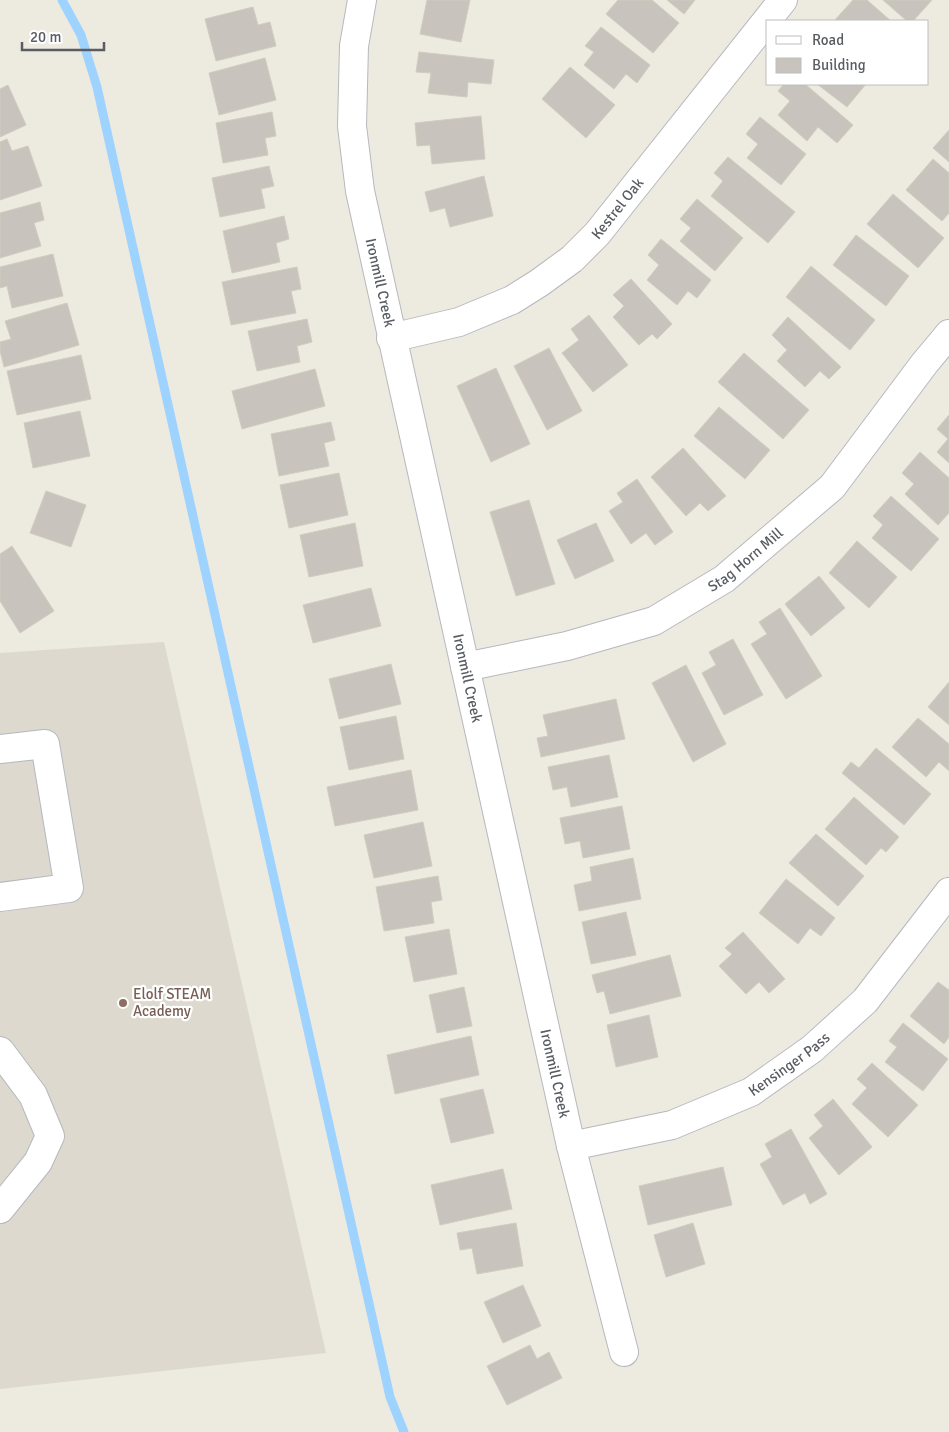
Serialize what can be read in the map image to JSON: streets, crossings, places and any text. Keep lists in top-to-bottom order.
{
  "streets": {
    "street": [
      "Kestrel Oak",
      "Ironmill Creek",
      "Stag Horn Mill",
      "Kensinger Pass"
    ]
  },
  "crossings": [
    ["Kestrel Oak", "Ironmill Creek"],
    ["Ironmill Creek", "Stag Horn Mill"],
    ["Ironmill Creek", "Kensinger Pass"]
  ],
  "places": ["Elolf STEAM Academy"],
  "legend": ["Road", "Building"],
  "scale_bar": "20 m"
}
